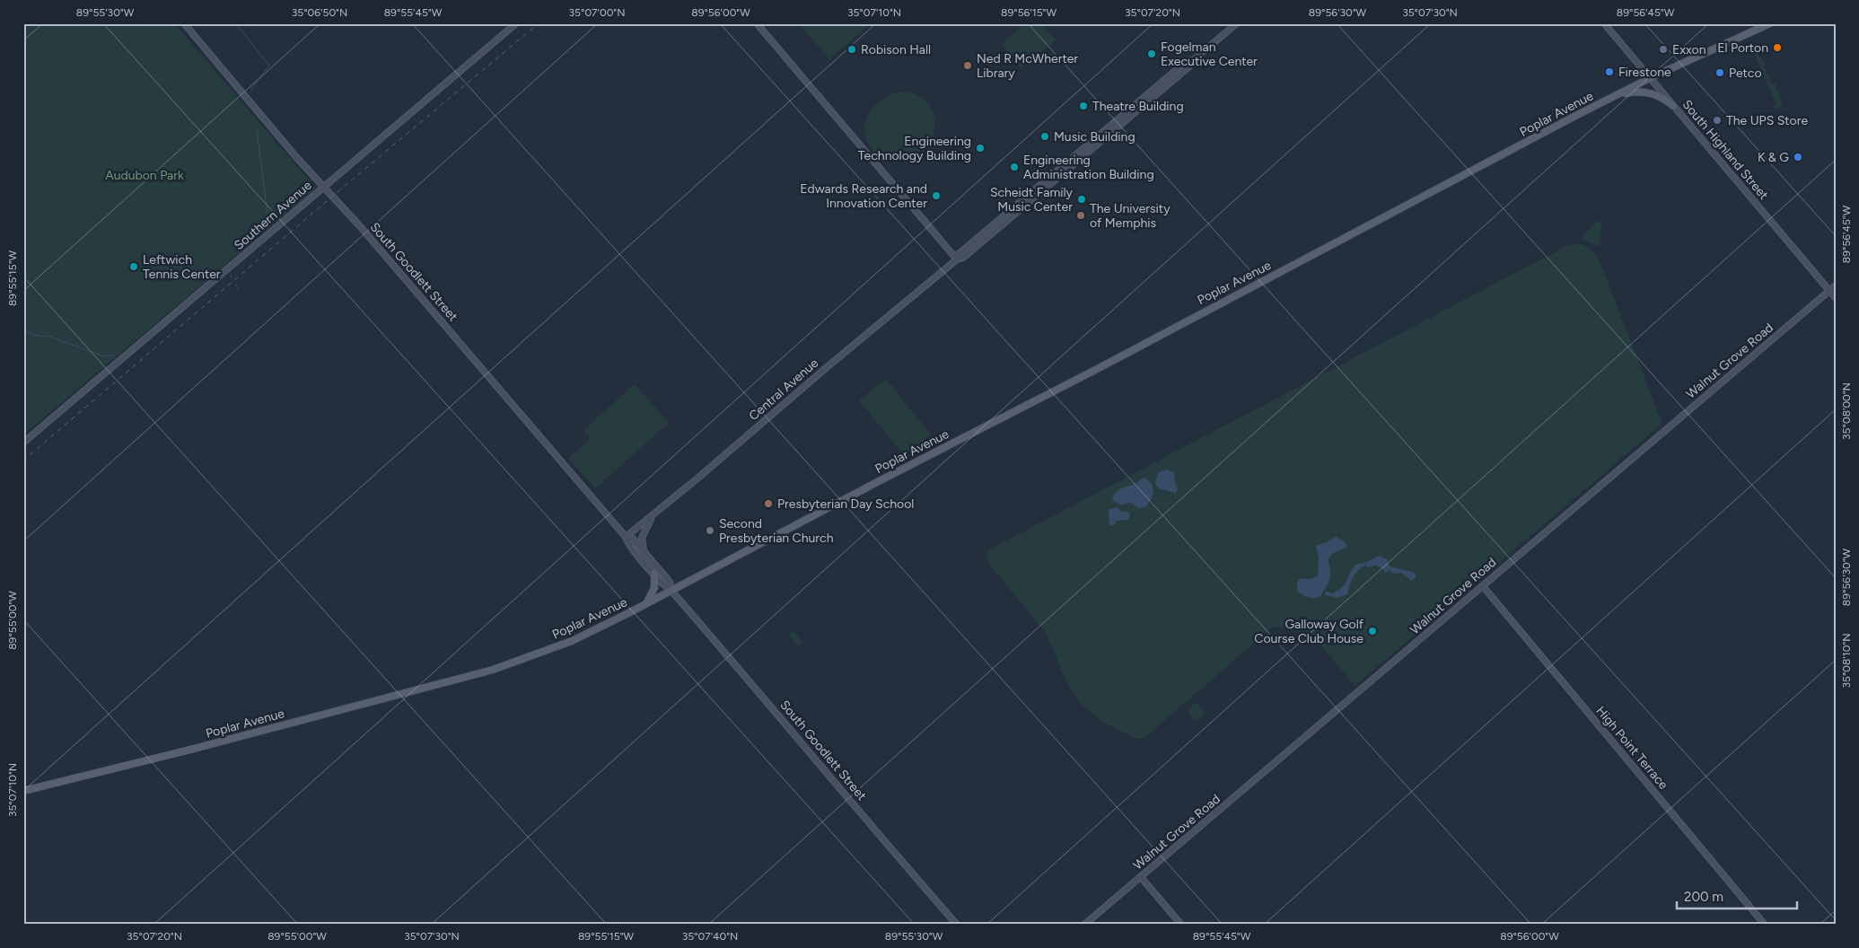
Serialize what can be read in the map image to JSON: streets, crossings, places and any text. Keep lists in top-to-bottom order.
{
  "streets": {
    "main road": [
      "Poplar Avenue",
      "South Highland Street",
      "Southern Avenue",
      "South Goodlett Street",
      "Walnut Grove Road",
      "Central Avenue",
      "High Point Terrace"
    ]
  },
  "crossings": [
    ["Poplar Avenue", "South Highland Street"],
    ["Poplar Avenue", "South Goodlett Street"],
    ["South Highland Street", "Walnut Grove Road"],
    ["Southern Avenue", "South Goodlett Street"],
    ["South Goodlett Street", "Central Avenue"],
    ["Walnut Grove Road", "High Point Terrace"]
  ],
  "parks": ["Audubon Park"],
  "places": [
    "El Porton",
    "Robison Hall",
    "Exxon",
    "Fogelman Executive Center",
    "Ned R McWherter Library",
    "Firestone",
    "Petco",
    "Theatre Building",
    "The UPS Store",
    "Music Building",
    "Engineering Technology Building",
    "K & G",
    "Engineering Administration Building",
    "Edwards Research and Innovation Center",
    "Scheidt Family Music Center",
    "The University of Memphis",
    "Leftwich Tennis Center",
    "Presbyterian Day School",
    "Second Presbyterian Church",
    "Galloway Golf Course Club House"
  ],
  "scale_bar": "200 m",
  "coordinates": [
    "89°55'30\"W",
    "35°06'50\"N",
    "89°55'45\"W",
    "35°07'00\"N",
    "89°56'00\"W",
    "35°07'10\"N",
    "89°56'15\"W",
    "35°07'20\"N",
    "89°56'30\"W",
    "35°07'30\"N",
    "89°56'45\"W",
    "89°55'15\"W",
    "35°08'00\"N",
    "89°55'00\"W",
    "35°08'10\"N",
    "35°07'40\"N"
  ]
}
